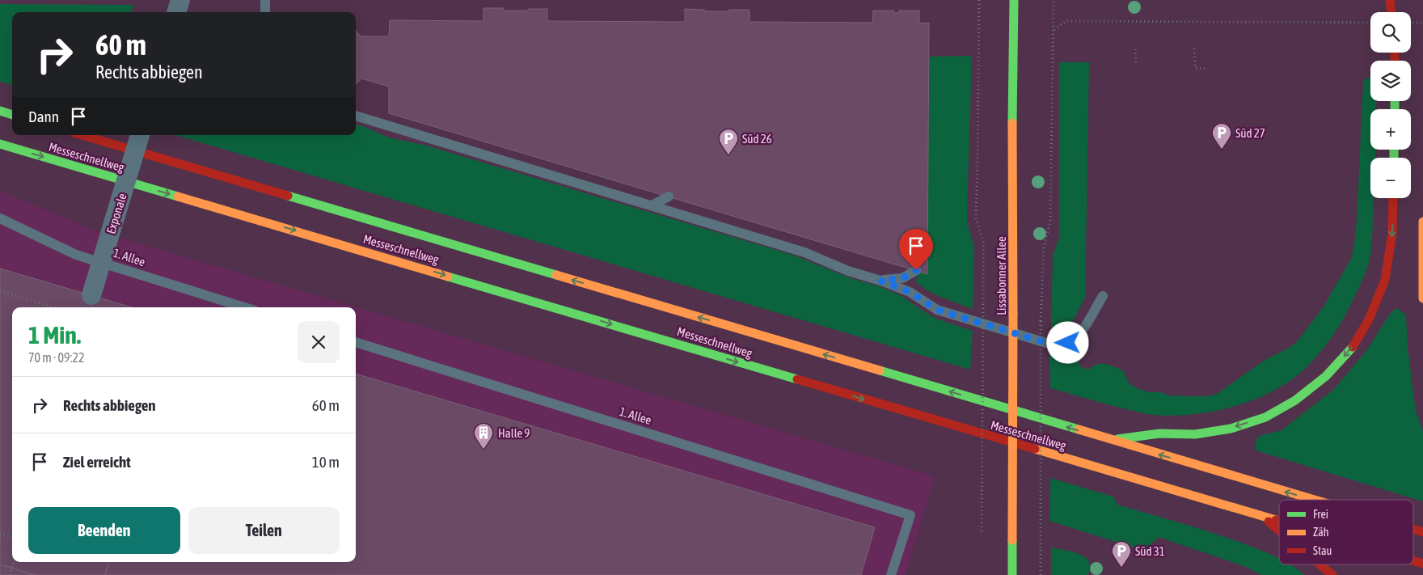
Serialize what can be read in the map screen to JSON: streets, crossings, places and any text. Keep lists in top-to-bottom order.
{
  "streets": {
    "main road": ["Messeschnellweg", "Lissabonner Allee"],
    "street": ["Exponale"],
    "lane": ["1. Allee"]
  },
  "places": {
    "parking": ["Süd 27", "Süd 26", "Süd 31"],
    "building": ["Halle 9"]
  },
  "legend": ["Frei", "Zäh", "Stau"],
  "page": {
    "map_buttons": ["+", "−"],
    "turn": ["60 m", "Rechts abbiegen"],
    "then": "Dann",
    "heading": ["1 Min.", "70 m · 09:22"],
    "list": [
      {
        "name": "Rechts abbiegen",
        "value": "60 m"
      },
      {
        "name": "Ziel erreicht",
        "value": "10 m"
      }
    ],
    "buttons": ["Beenden", "Teilen"]
  }
}
